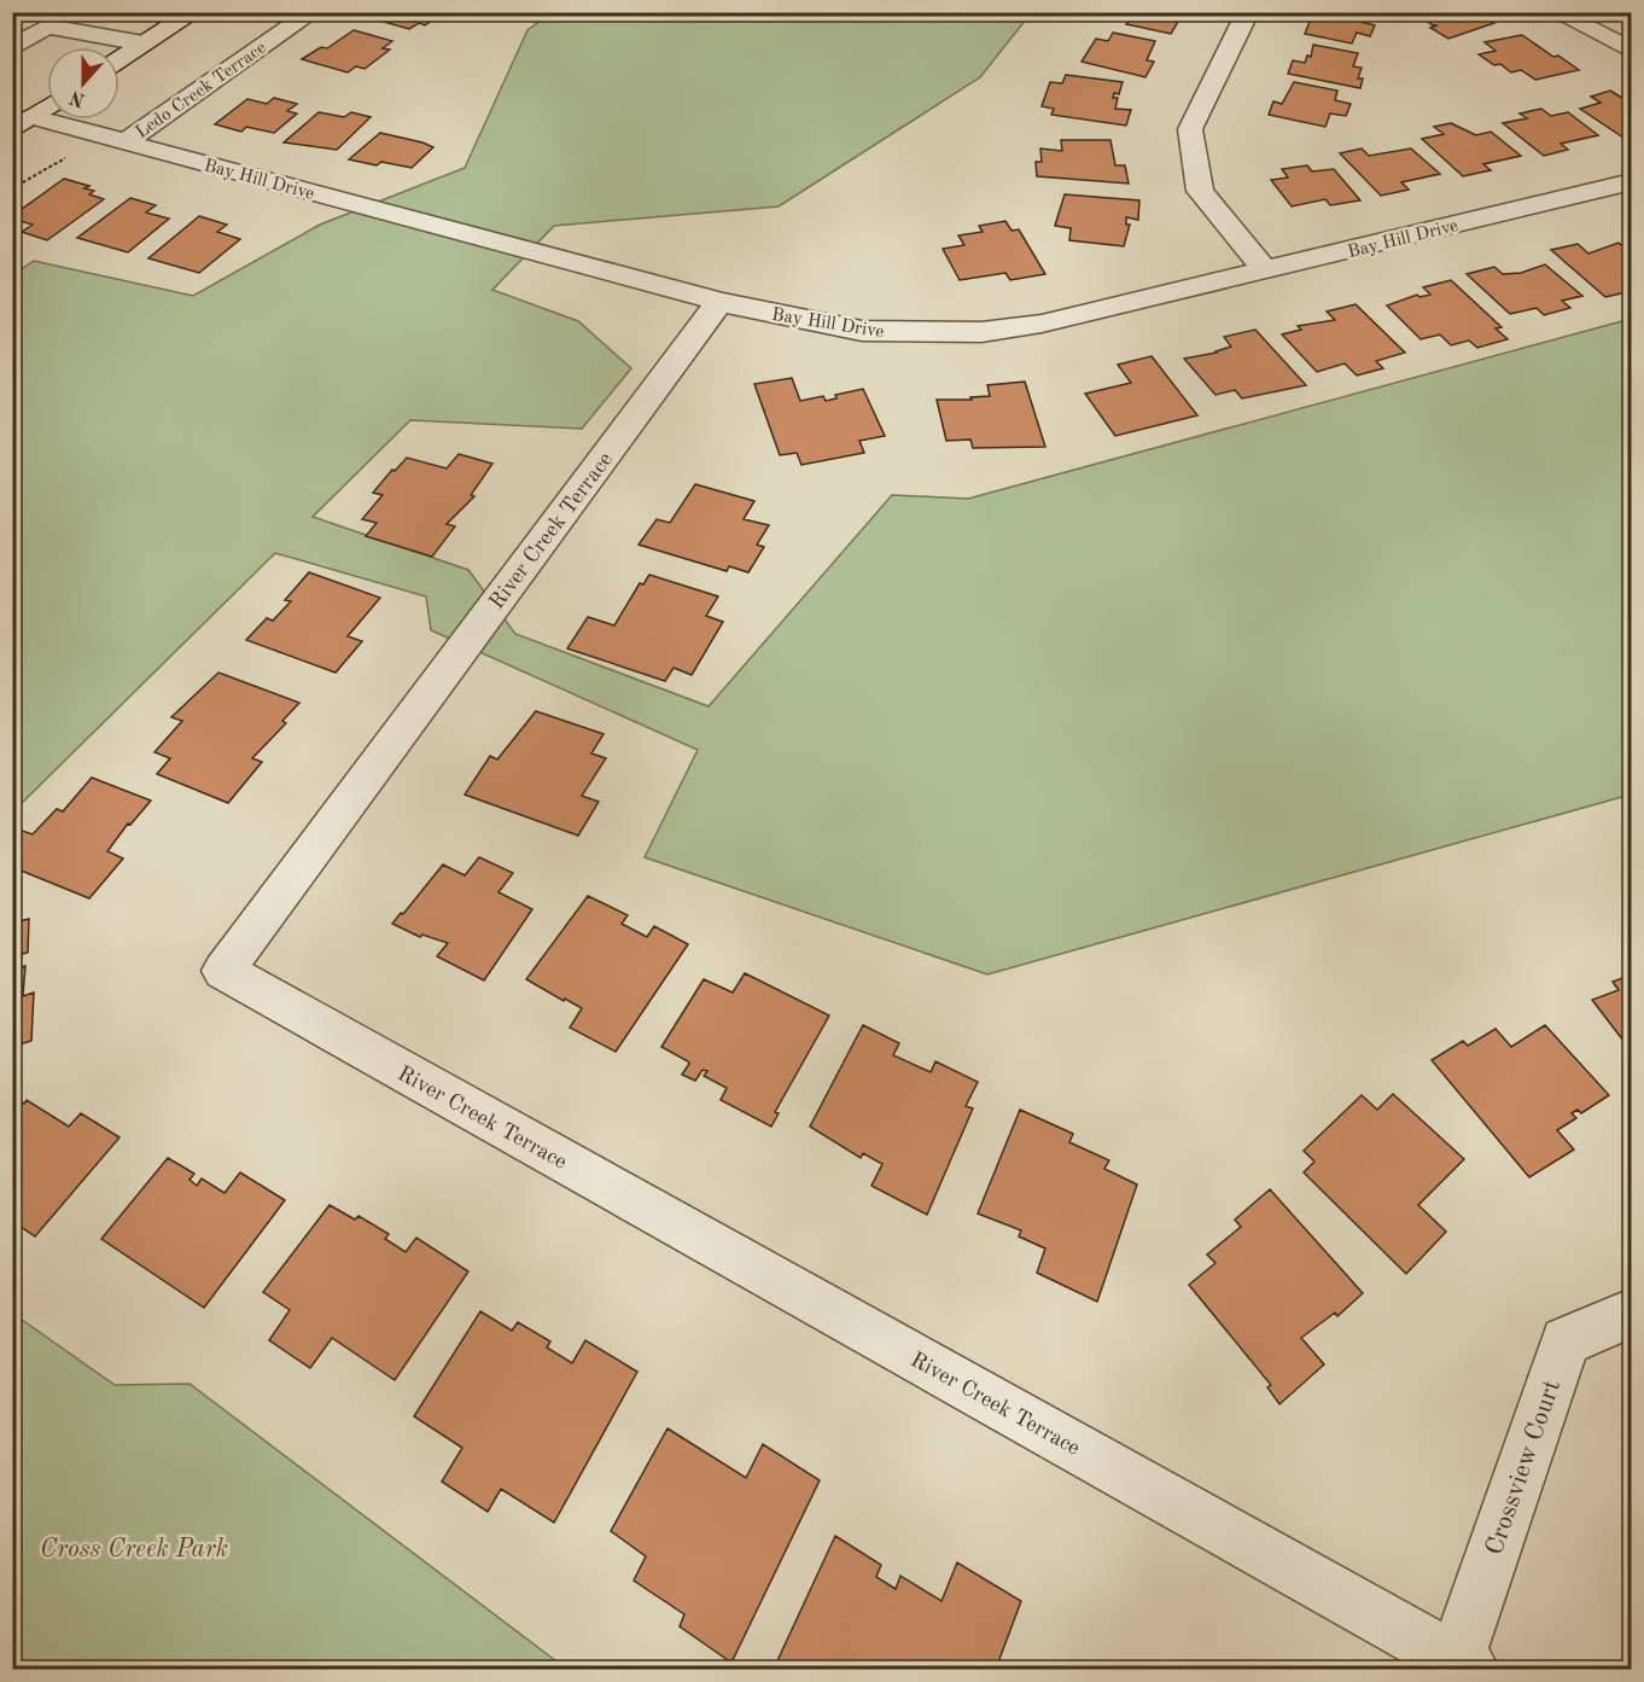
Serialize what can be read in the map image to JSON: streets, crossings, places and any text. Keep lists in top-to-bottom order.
{
  "streets": {
    "street": [
      "Ledo Creek Terrace",
      "Bay Hill Drive",
      "River Creek Terrace",
      "Crossview Court"
    ]
  },
  "crossings": [
    ["Ledo Creek Terrace", "Bay Hill Drive"],
    ["Bay Hill Drive", "River Creek Terrace"],
    ["River Creek Terrace", "Crossview Court"]
  ],
  "parks": ["Cross Creek Park"],
  "north": "bottom"
}
